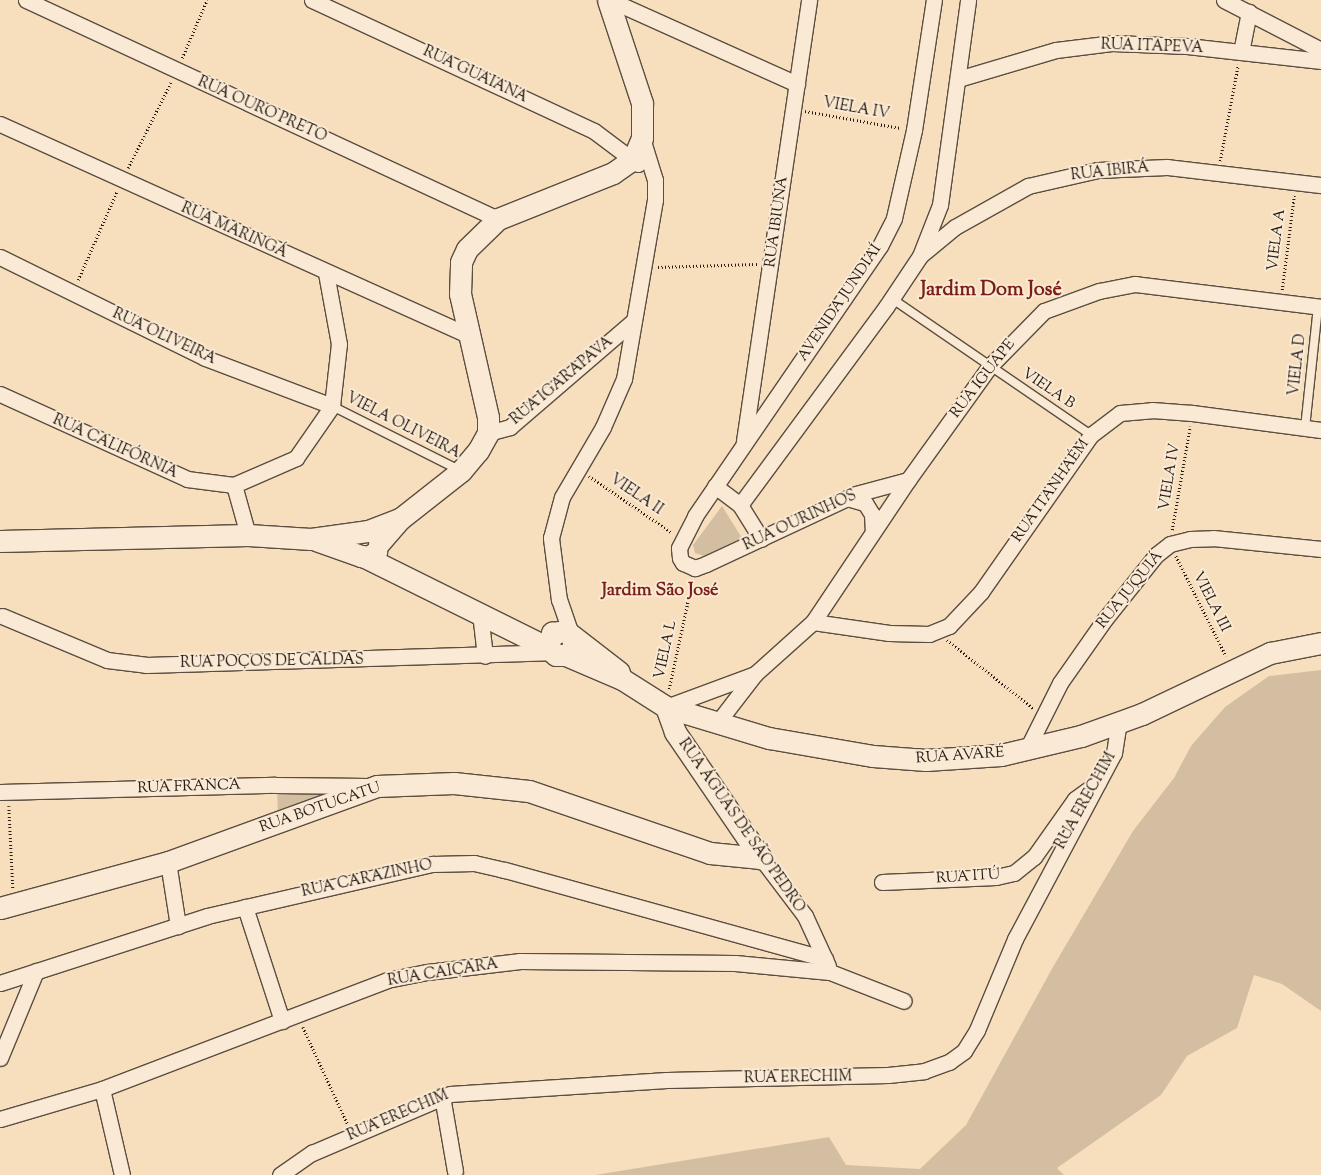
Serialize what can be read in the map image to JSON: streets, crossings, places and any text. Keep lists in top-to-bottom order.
{
  "streets": {
    "main road": ["RUA AVARÉ", "RUA BOTUCATU", "RUA ÁGUAS DE SÃO PEDRO"],
    "street": [
      "RUA ITAPEVA",
      "RUA GUAIANA",
      "RUA OURO PRETO",
      "RUA IBIRÁ",
      "RUA IBIUNA",
      "RUA MARINGÁ",
      "AVENIDA JUNDIAÍ",
      "RUA OLIVEIRA",
      "RUA IGUAPE",
      "RUA IGARAPAVA",
      "RUA CALIFÓRNIA",
      "RUA ITANHAÉM",
      "RUA OURINHOS",
      "RUA JUQUIÁ",
      "RUA POÇOS DE CALDAS",
      "RUA FRANCA",
      "RUA ERECHIM",
      "RUA ITÚ",
      "RUA CARAZINHO",
      "RUA CAIÇARA"
    ],
    "lane": ["VIELA D", "VIELA B", "VIELA OLIVEIRA"],
    "path": [
      "VIELA IV",
      "VIELA A",
      "VIELA II",
      "VIELA III",
      "VIELA L"
    ]
  },
  "crossings": [
    ["VIELA IV", "RUA IBIUNA"],
    ["VIELA IV", "AVENIDA JUNDIAÍ"],
    ["VIELA IV", "RUA ITANHAÉM"],
    ["VIELA IV", "RUA JUQUIÁ"],
    ["VIELA IV", "VIELA III"],
    ["RUA IBIRÁ", "VIELA A"],
    ["RUA IBIUNA", "AVENIDA JUNDIAÍ"],
    ["VIELA A", "RUA IGUAPE"],
    ["AVENIDA JUNDIAÍ", "VIELA II"],
    ["RUA OLIVEIRA", "VIELA OLIVEIRA"],
    ["VIELA D", "RUA IGUAPE"],
    ["VIELA D", "RUA ITANHAÉM"],
    ["RUA IGUAPE", "VIELA B"],
    ["RUA IGUAPE", "RUA OURINHOS"],
    ["RUA IGUAPE", "VIELA L"],
    ["RUA IGUAPE", "RUA AVARÉ"],
    ["RUA IGUAPE", "RUA ÁGUAS DE SÃO PEDRO"],
    ["VIELA B", "RUA ITANHAÉM"],
    ["RUA OURINHOS", "VIELA L"],
    ["RUA JUQUIÁ", "VIELA III"],
    ["RUA JUQUIÁ", "RUA AVARÉ"],
    ["VIELA III", "RUA AVARÉ"],
    ["VIELA L", "RUA AVARÉ"],
    ["VIELA L", "RUA ÁGUAS DE SÃO PEDRO"],
    ["RUA POÇOS DE CALDAS", "RUA AVARÉ"],
    ["RUA AVARÉ", "RUA ERECHIM"],
    ["RUA AVARÉ", "RUA ÁGUAS DE SÃO PEDRO"],
    ["RUA FRANCA", "RUA BOTUCATU"],
    ["RUA ERECHIM", "RUA ITÚ"],
    ["RUA BOTUCATU", "RUA ÁGUAS DE SÃO PEDRO"],
    ["RUA ÁGUAS DE SÃO PEDRO", "RUA CARAZINHO"],
    ["RUA ÁGUAS DE SÃO PEDRO", "RUA CAIÇARA"],
    ["RUA CARAZINHO", "RUA CAIÇARA"]
  ],
  "districts": ["Jardim Dom José", "Jardim São José"]
}
